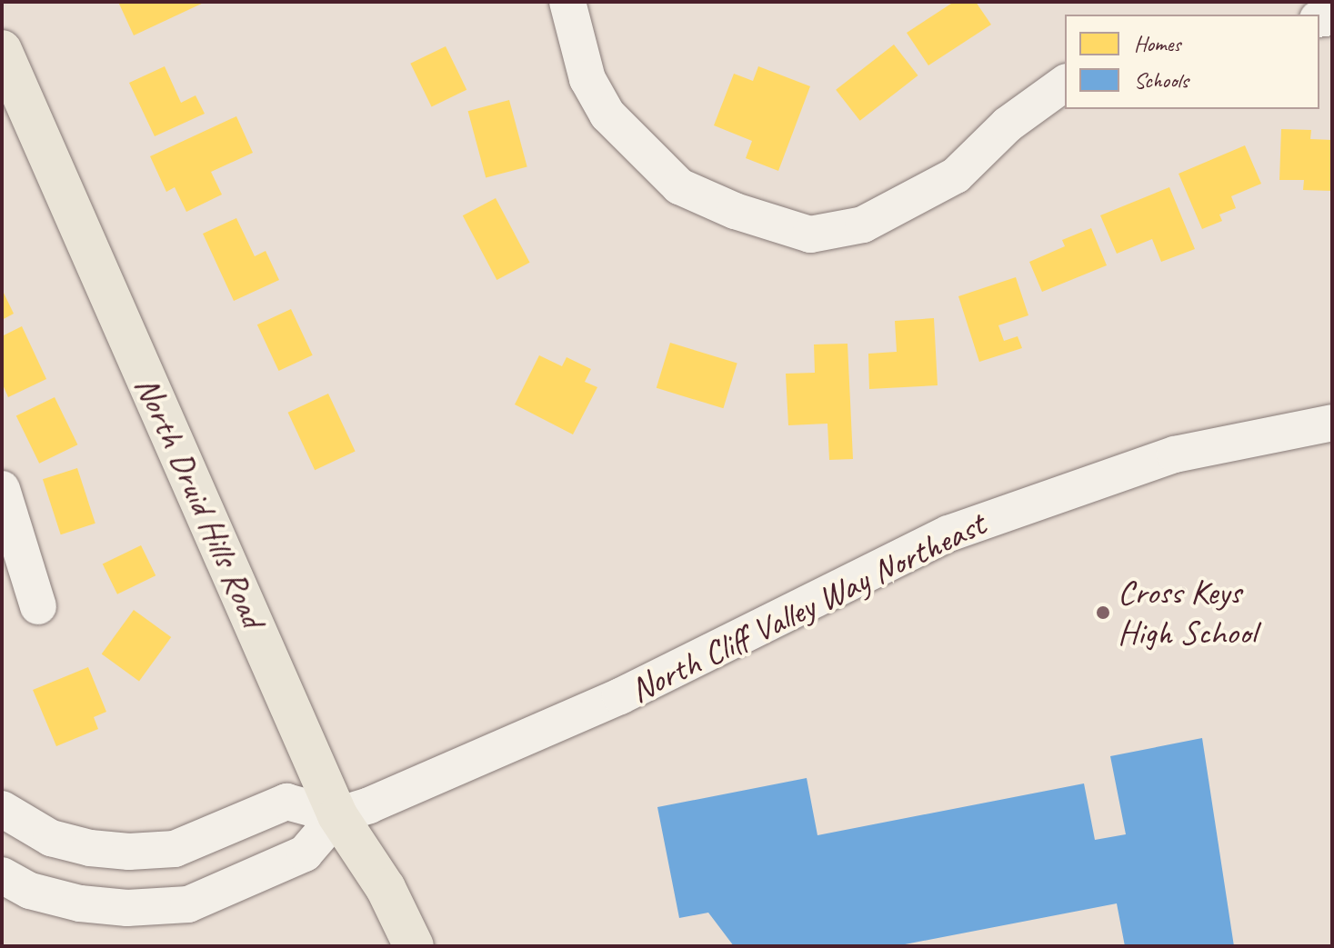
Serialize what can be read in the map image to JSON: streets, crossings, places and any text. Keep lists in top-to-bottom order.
{
  "streets": {
    "main road": ["North Druid Hills Road"],
    "street": ["North Cliff Valley Way Northeast"]
  },
  "crossings": [
    ["North Druid Hills Road", "North Cliff Valley Way Northeast"]
  ],
  "places": ["Cross Keys High School"],
  "legend": ["Homes", "Schools"]
}
